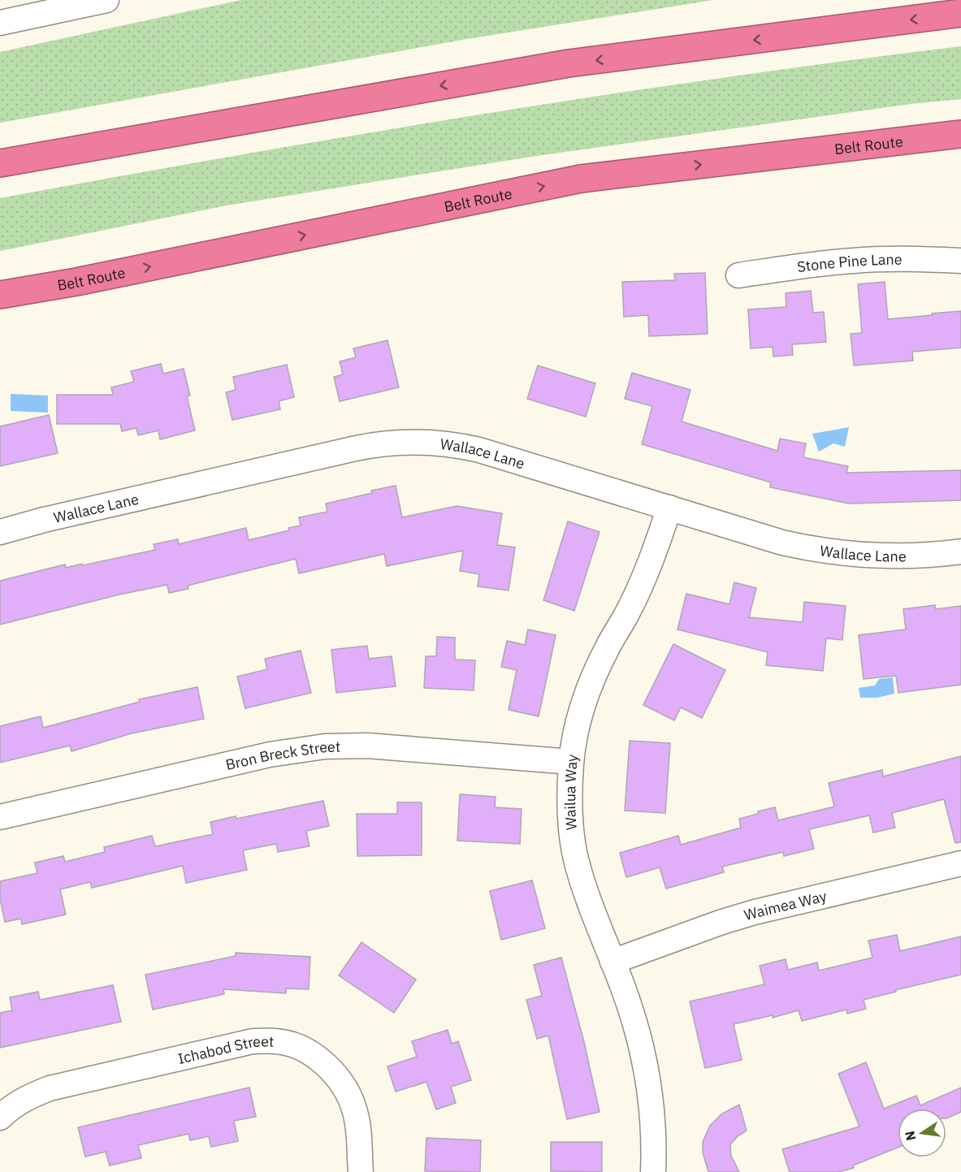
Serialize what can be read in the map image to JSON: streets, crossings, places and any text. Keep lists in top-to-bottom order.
{
  "streets": {
    "highway": ["Belt Route"],
    "street": [
      "Stone Pine Lane",
      "Wallace Lane",
      "Bron Breck Street",
      "Wailua Way",
      "Waimea Way",
      "Ichabod Street"
    ]
  },
  "crossings": [
    ["Wallace Lane", "Wailua Way"],
    ["Bron Breck Street", "Wailua Way"],
    ["Wailua Way", "Waimea Way"]
  ],
  "north": "left"
}
